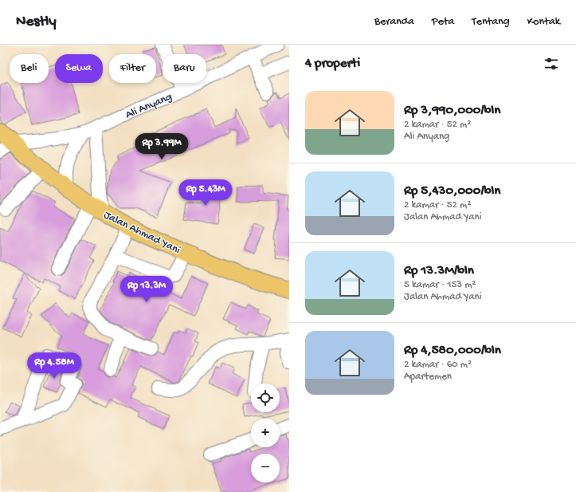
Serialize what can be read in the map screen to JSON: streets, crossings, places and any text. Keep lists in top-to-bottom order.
{
  "streets": {
    "main road": ["Jalan Ahmad Yani"],
    "street": ["Ali Anyang"]
  },
  "crossings": [
    ["Ali Anyang", "Jalan Ahmad Yani"]
  ],
  "page": {
    "header": "Nestly",
    "nav": [
      "Beranda",
      "Peta",
      "Tentang",
      "Kontak"
    ],
    "heading": "4 properti",
    "chip": [
      "Beli",
      "Sewa",
      "Filter",
      "Baru"
    ],
    "list": [
      {
        "name": "Rp 3,990,000/bln",
        "note": "2 kamar · 52 m² · Ali Anyang"
      },
      {
        "name": "Rp 5,430,000/bln",
        "note": "2 kamar · 52 m² · Jalan Ahmad Yani"
      },
      {
        "name": "Rp 13.3M/bln",
        "note": "5 kamar · 153 m² · Jalan Ahmad Yani"
      },
      {
        "name": "Rp 4,580,000/bln",
        "note": "2 kamar · 60 m² · Apartemen"
      }
    ],
    "price": [
      "Rp 3.99M",
      "Rp 5.43M",
      "Rp 13.3M",
      "Rp 4.58M"
    ],
    "map_buttons": ["+", "−"]
  }
}
